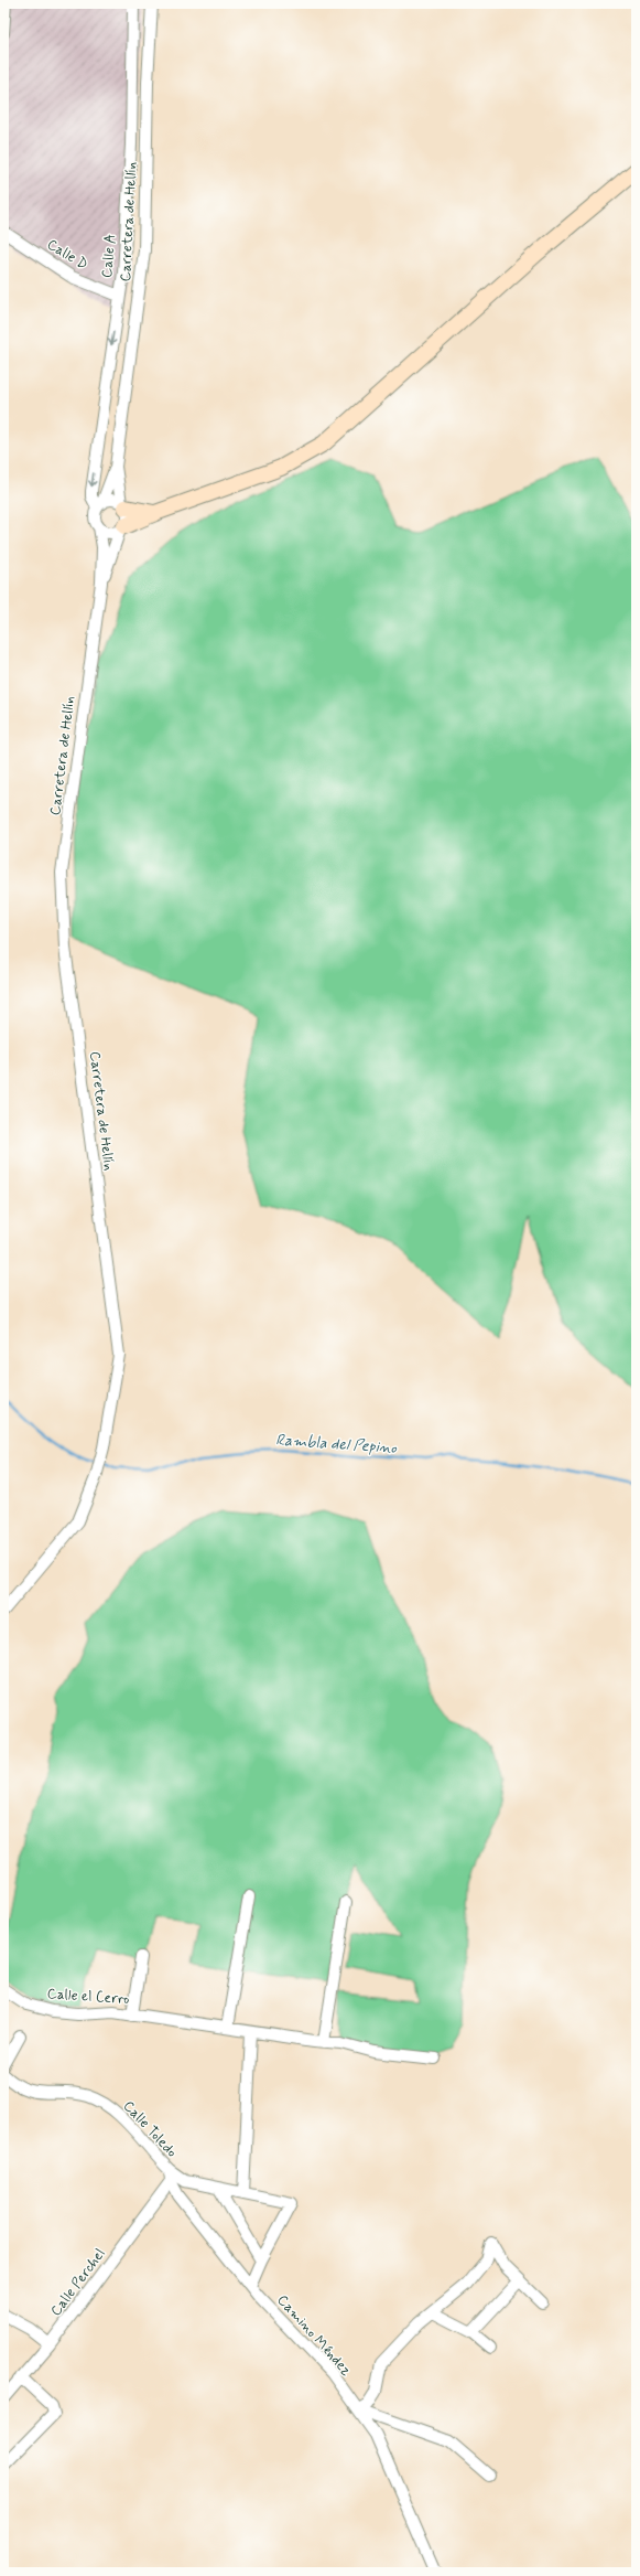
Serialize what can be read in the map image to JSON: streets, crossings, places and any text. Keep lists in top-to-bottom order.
{
  "streets": {
    "street": [
      "Carretera de Hellín",
      "Calle D",
      "Calle A",
      "Calle el Cerro",
      "Calle Toledo",
      "Calle Perchel",
      "Camino Méndez"
    ]
  },
  "crossings": [
    ["Carretera de Hellín", "Calle A"],
    ["Calle D", "Calle A"],
    ["Calle Toledo", "Calle Perchel"],
    ["Calle Toledo", "Camino Méndez"],
    ["Calle Perchel", "Camino Méndez"]
  ],
  "one_way": ["Calle A"],
  "water": ["Rambla del Pepino"]
}
